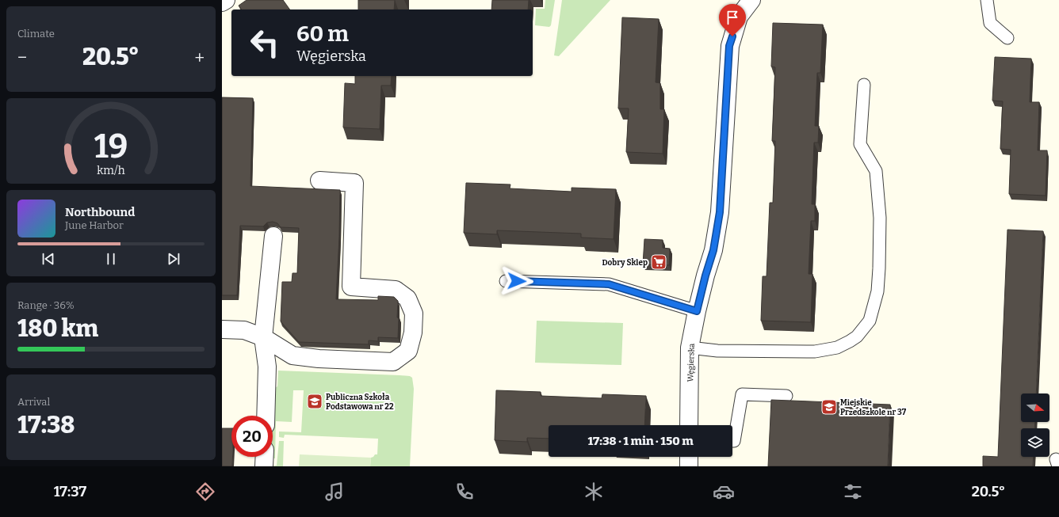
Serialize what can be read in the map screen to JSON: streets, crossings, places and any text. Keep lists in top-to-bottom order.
{
  "streets": {
    "street": ["Węgierska"]
  },
  "places": {
    "supermarket": ["Dobry Sklep"],
    "school or university": ["Publiczna Szkoła Podstawowa nr 22", "Miejskie Przedszkole nr 37"]
  },
  "north": "right",
  "page": {
    "tile": [
      "Climate",
      ["Range · 36%", "180 km"],
      ["Arrival", "17:38"]
    ],
    "turn": ["60 m", "Węgierska"],
    "heat": ["−", "20.5°", "+"],
    "song": ["Northbound", "June Harbor"],
    "limit": "20",
    "trip": "17:38 · 1 min · 150 m",
    "tabs": ["17:37", "20.5°"],
    "gauge": ["19", "km/h"]
  }
}
